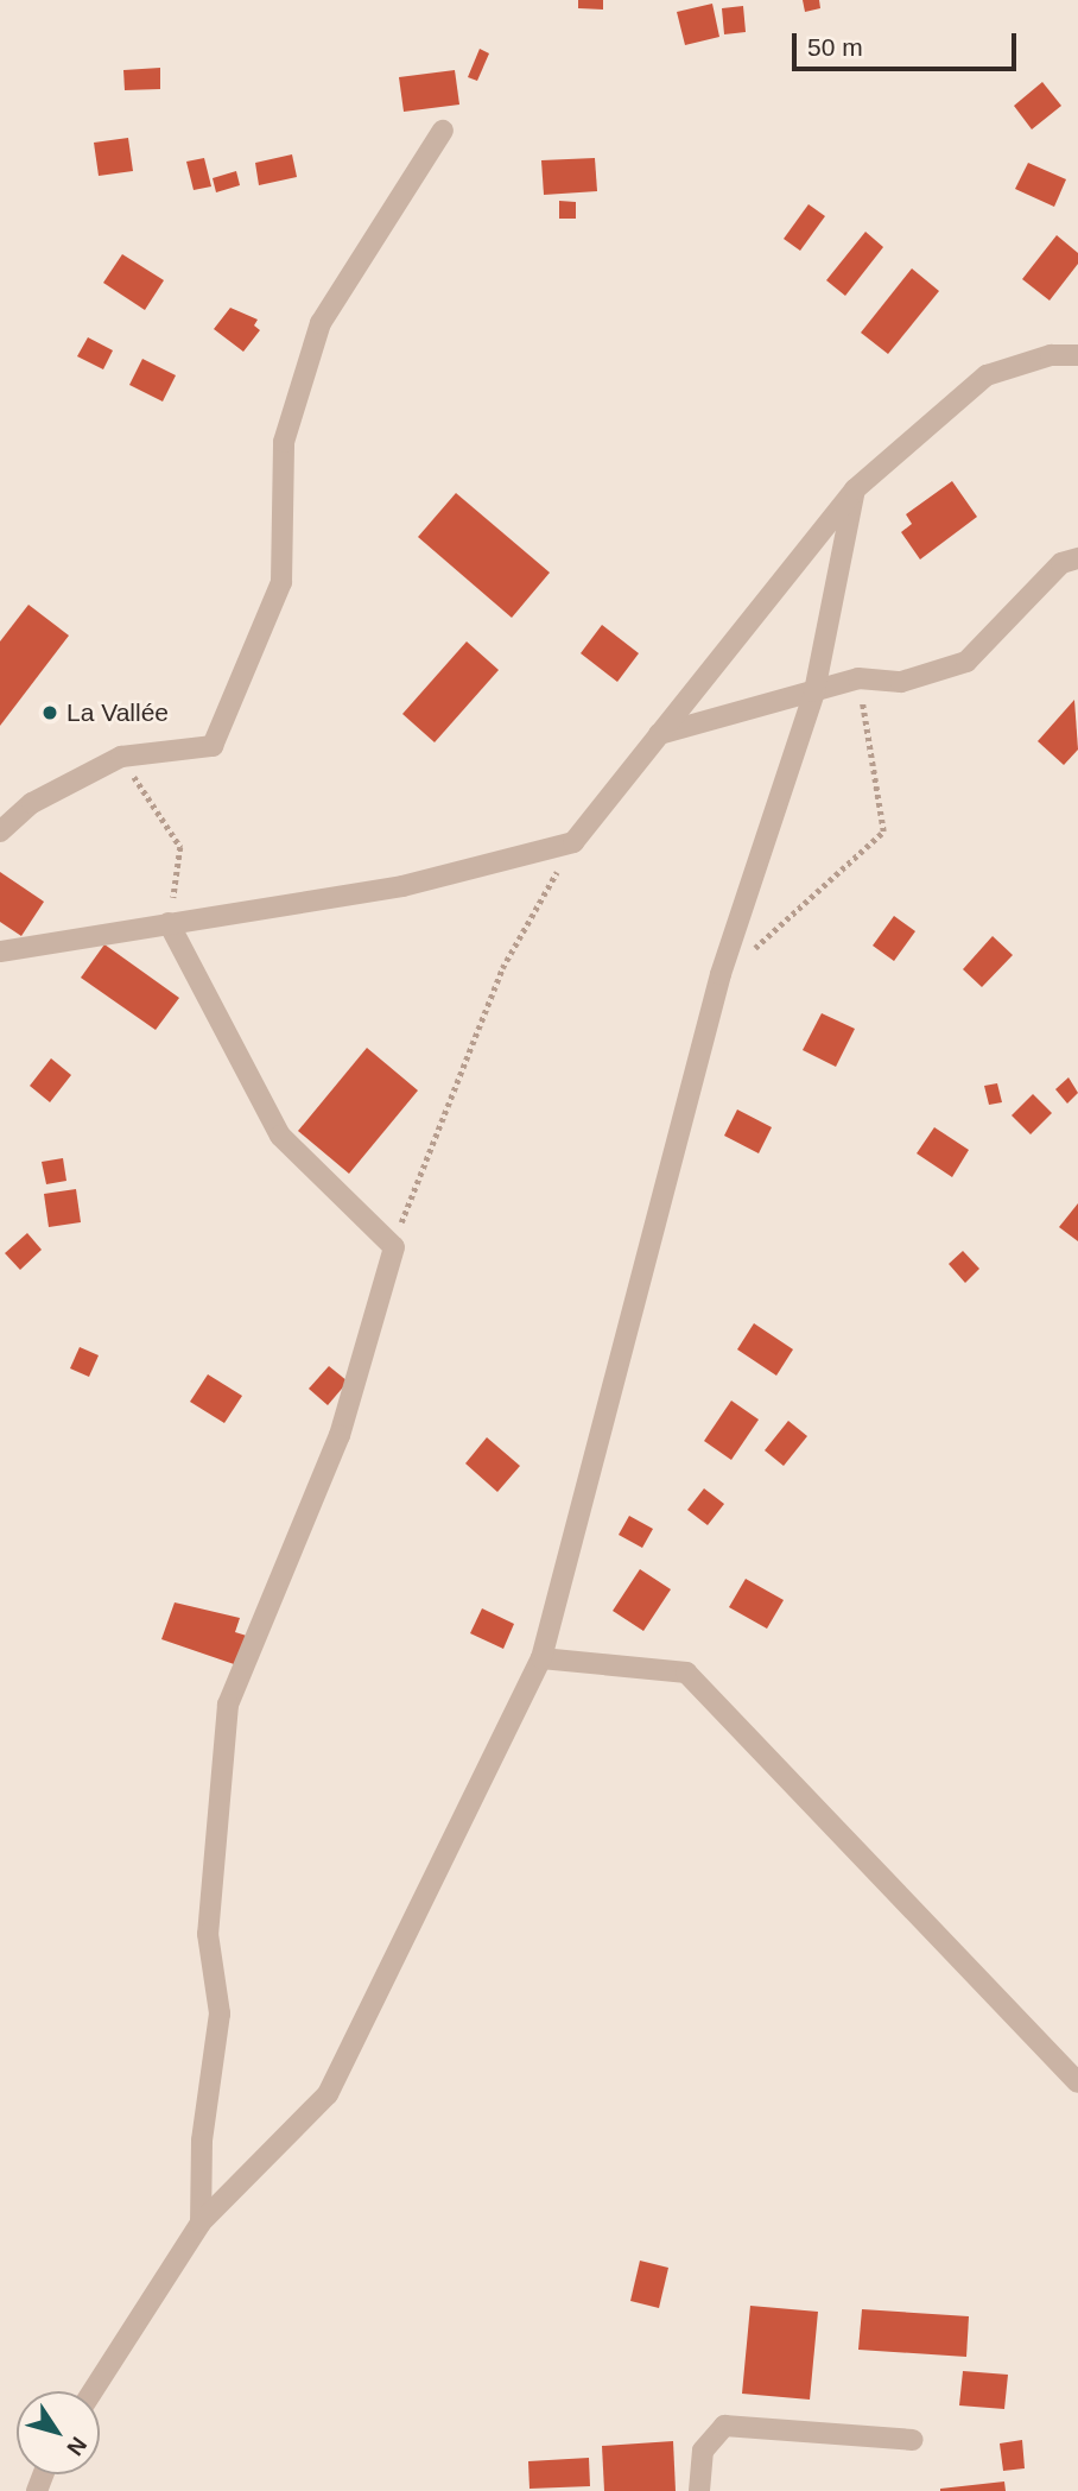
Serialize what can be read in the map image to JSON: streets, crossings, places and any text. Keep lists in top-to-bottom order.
{
  "places": ["La Vallée"],
  "scale_bar": "50 m",
  "north": "bottom right"
}
